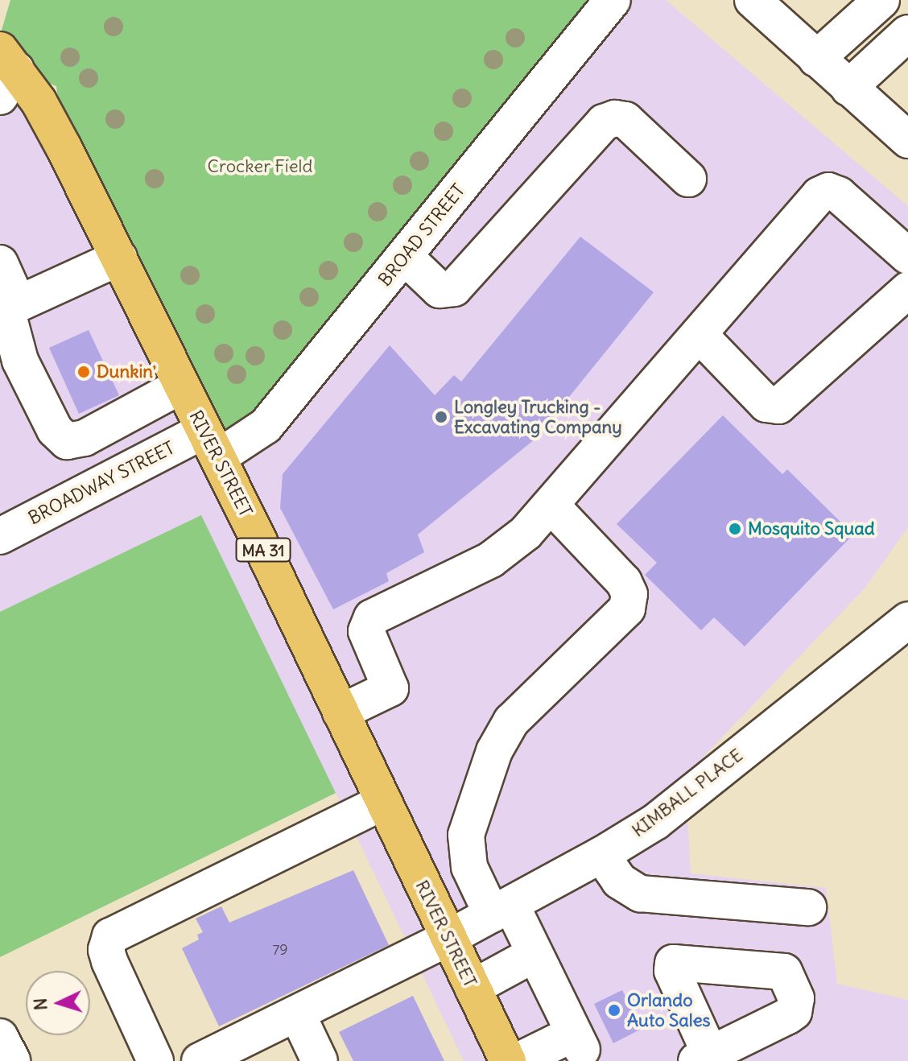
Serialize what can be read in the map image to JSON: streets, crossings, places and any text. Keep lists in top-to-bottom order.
{
  "streets": {
    "highway": ["RIVER STREET", "MA 31"],
    "street": ["BROAD STREET", "BROADWAY STREET", "KIMBALL PLACE"]
  },
  "crossings": [
    ["BROAD STREET", "RIVER STREET"],
    ["BROAD STREET", "BROADWAY STREET"],
    ["RIVER STREET", "BROADWAY STREET"],
    ["RIVER STREET", "KIMBALL PLACE"]
  ],
  "parks": ["Crocker Field"],
  "places": [
    "Dunkin'",
    "Longley Trucking - Excavating Company",
    "Mosquito Squad",
    "Orlando Auto Sales"
  ],
  "house_numbers": ["79"],
  "north": "left"
}
